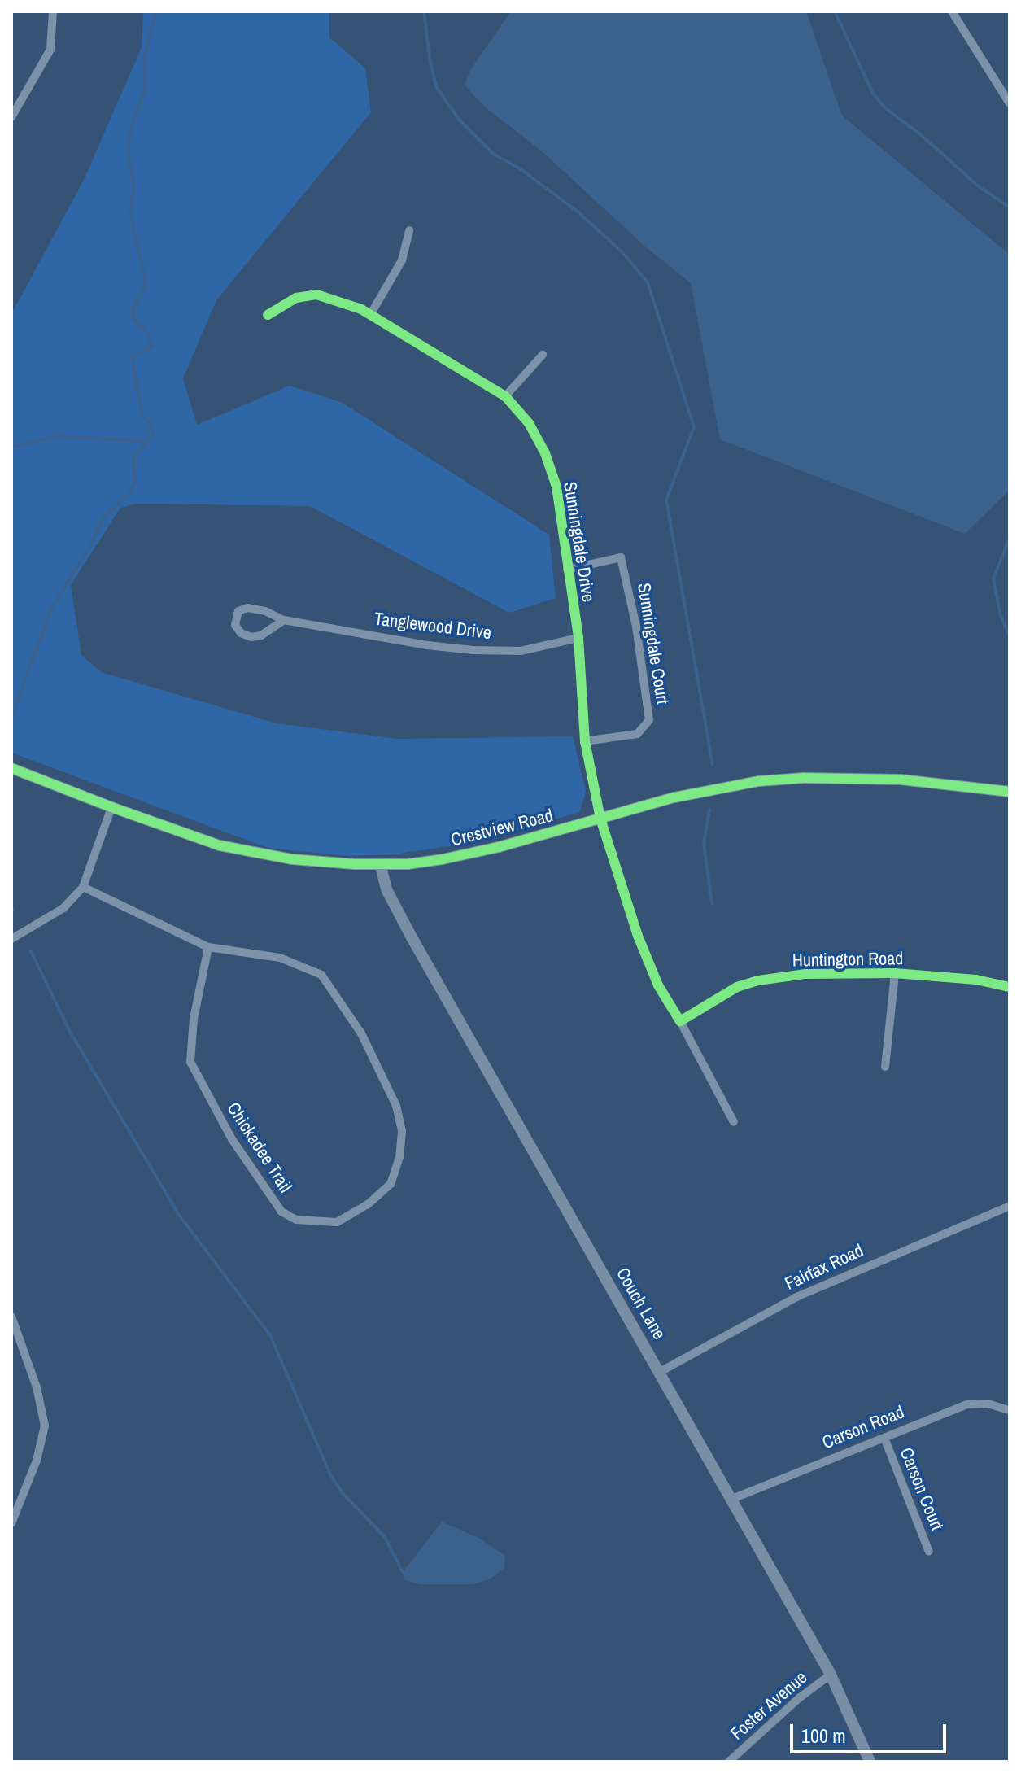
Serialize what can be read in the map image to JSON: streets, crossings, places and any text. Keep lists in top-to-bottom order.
{
  "streets": {
    "street": [
      "Sunningdale Drive",
      "Tanglewood Drive",
      "Sunningdale Court",
      "Crestview Road",
      "Huntington Road",
      "Chickadee Trail",
      "Fairfax Road",
      "Couch Lane",
      "Carson Road",
      "Carson Court",
      "Foster Avenue"
    ]
  },
  "crossings": [
    ["Sunningdale Drive", "Tanglewood Drive"],
    ["Sunningdale Drive", "Sunningdale Court"],
    ["Sunningdale Drive", "Crestview Road"],
    ["Crestview Road", "Couch Lane"],
    ["Fairfax Road", "Couch Lane"],
    ["Couch Lane", "Carson Road"],
    ["Couch Lane", "Foster Avenue"],
    ["Carson Road", "Carson Court"]
  ],
  "scale_bar": "100 m"
}
